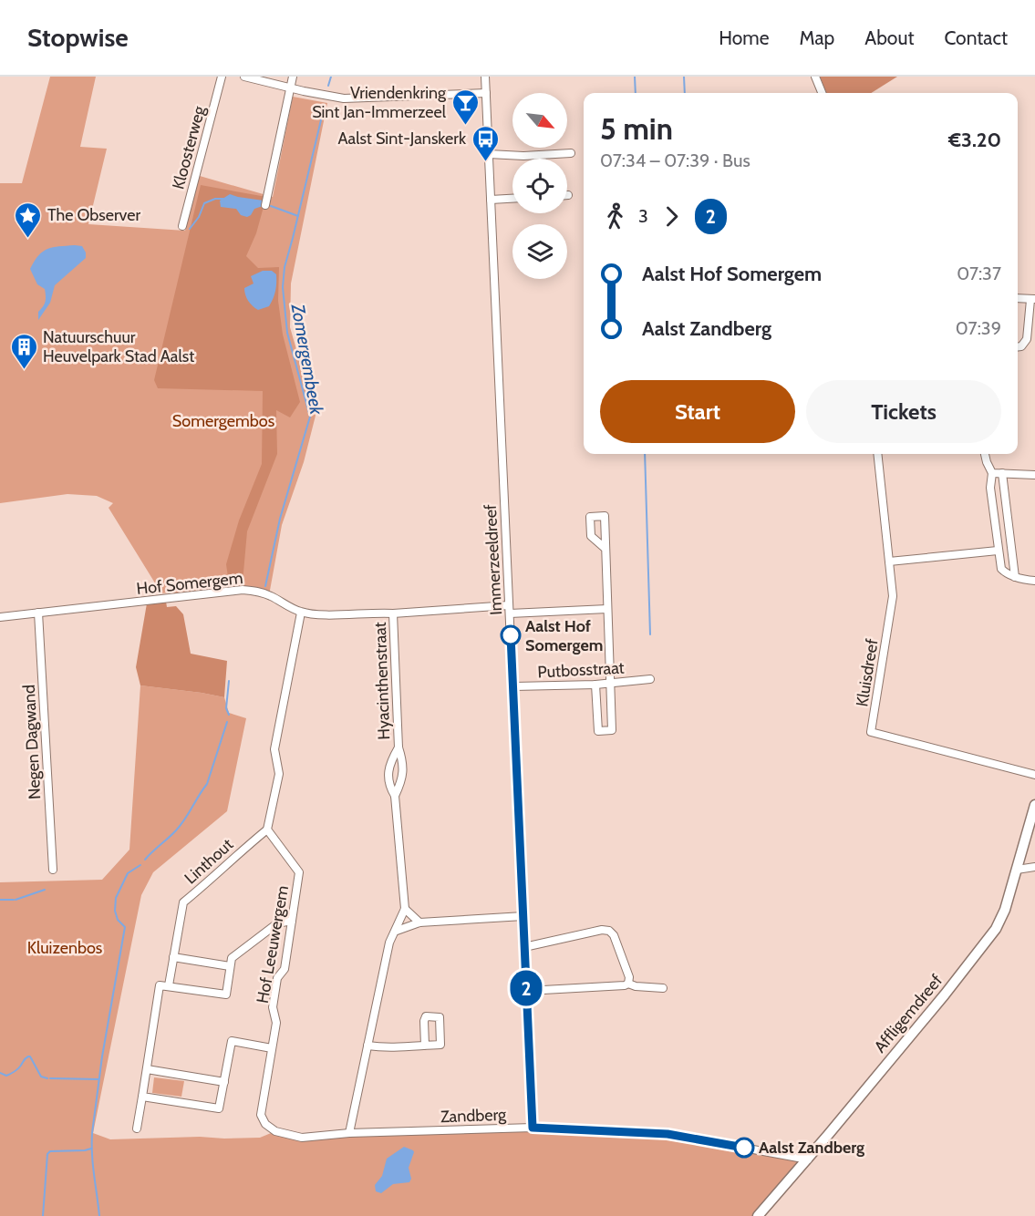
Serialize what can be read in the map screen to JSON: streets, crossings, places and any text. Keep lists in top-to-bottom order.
{
  "streets": {
    "street": [
      "Kloosterweg",
      "Immerzeeldreef",
      "Hof Somergem",
      "Putbosstraat",
      "Kluisdreef",
      "Hyacinthenstraat",
      "Negen Dagwand",
      "Linthout",
      "Hof Leeuwergem",
      "Affligemdreef",
      "Zandberg"
    ]
  },
  "crossings": [
    ["Immerzeeldreef", "Hof Somergem"],
    ["Immerzeeldreef", "Putbosstraat"],
    ["Immerzeeldreef", "Zandberg"],
    ["Hof Somergem", "Hyacinthenstraat"],
    ["Hof Somergem", "Negen Dagwand"],
    ["Hyacinthenstraat", "Zandberg"],
    ["Linthout", "Hof Leeuwergem"],
    ["Hof Leeuwergem", "Zandberg"],
    ["Affligemdreef", "Zandberg"]
  ],
  "water": ["Zomergembeek"],
  "parks": ["Somergembos", "Kluizenbos"],
  "places": {
    "bar": ["Vriendenkring Sint Jan-Immerzeel"],
    "bus stop": ["Aalst Sint-Janskerk"],
    "place": ["The Observer"],
    "building": ["Natuurschuur Heuvelpark Stad Aalst"],
    "other": ["Aalst Hof Somergem", "Aalst Zandberg"]
  },
  "lines": ["bus line 2"],
  "north": "bottom right",
  "page": {
    "header": "Stopwise",
    "nav": [
      "Home",
      "Map",
      "About",
      "Contact"
    ],
    "on_map": "2",
    "heading": ["5 min", "07:34 – 07:39 · Bus", "€3.20"],
    "legs": ["3", "2"],
    "list": [
      {
        "name": "Aalst Hof Somergem",
        "value": "07:37"
      },
      {
        "name": "Aalst Zandberg",
        "value": "07:39"
      }
    ],
    "buttons": ["Start", "Tickets"]
  }
}
